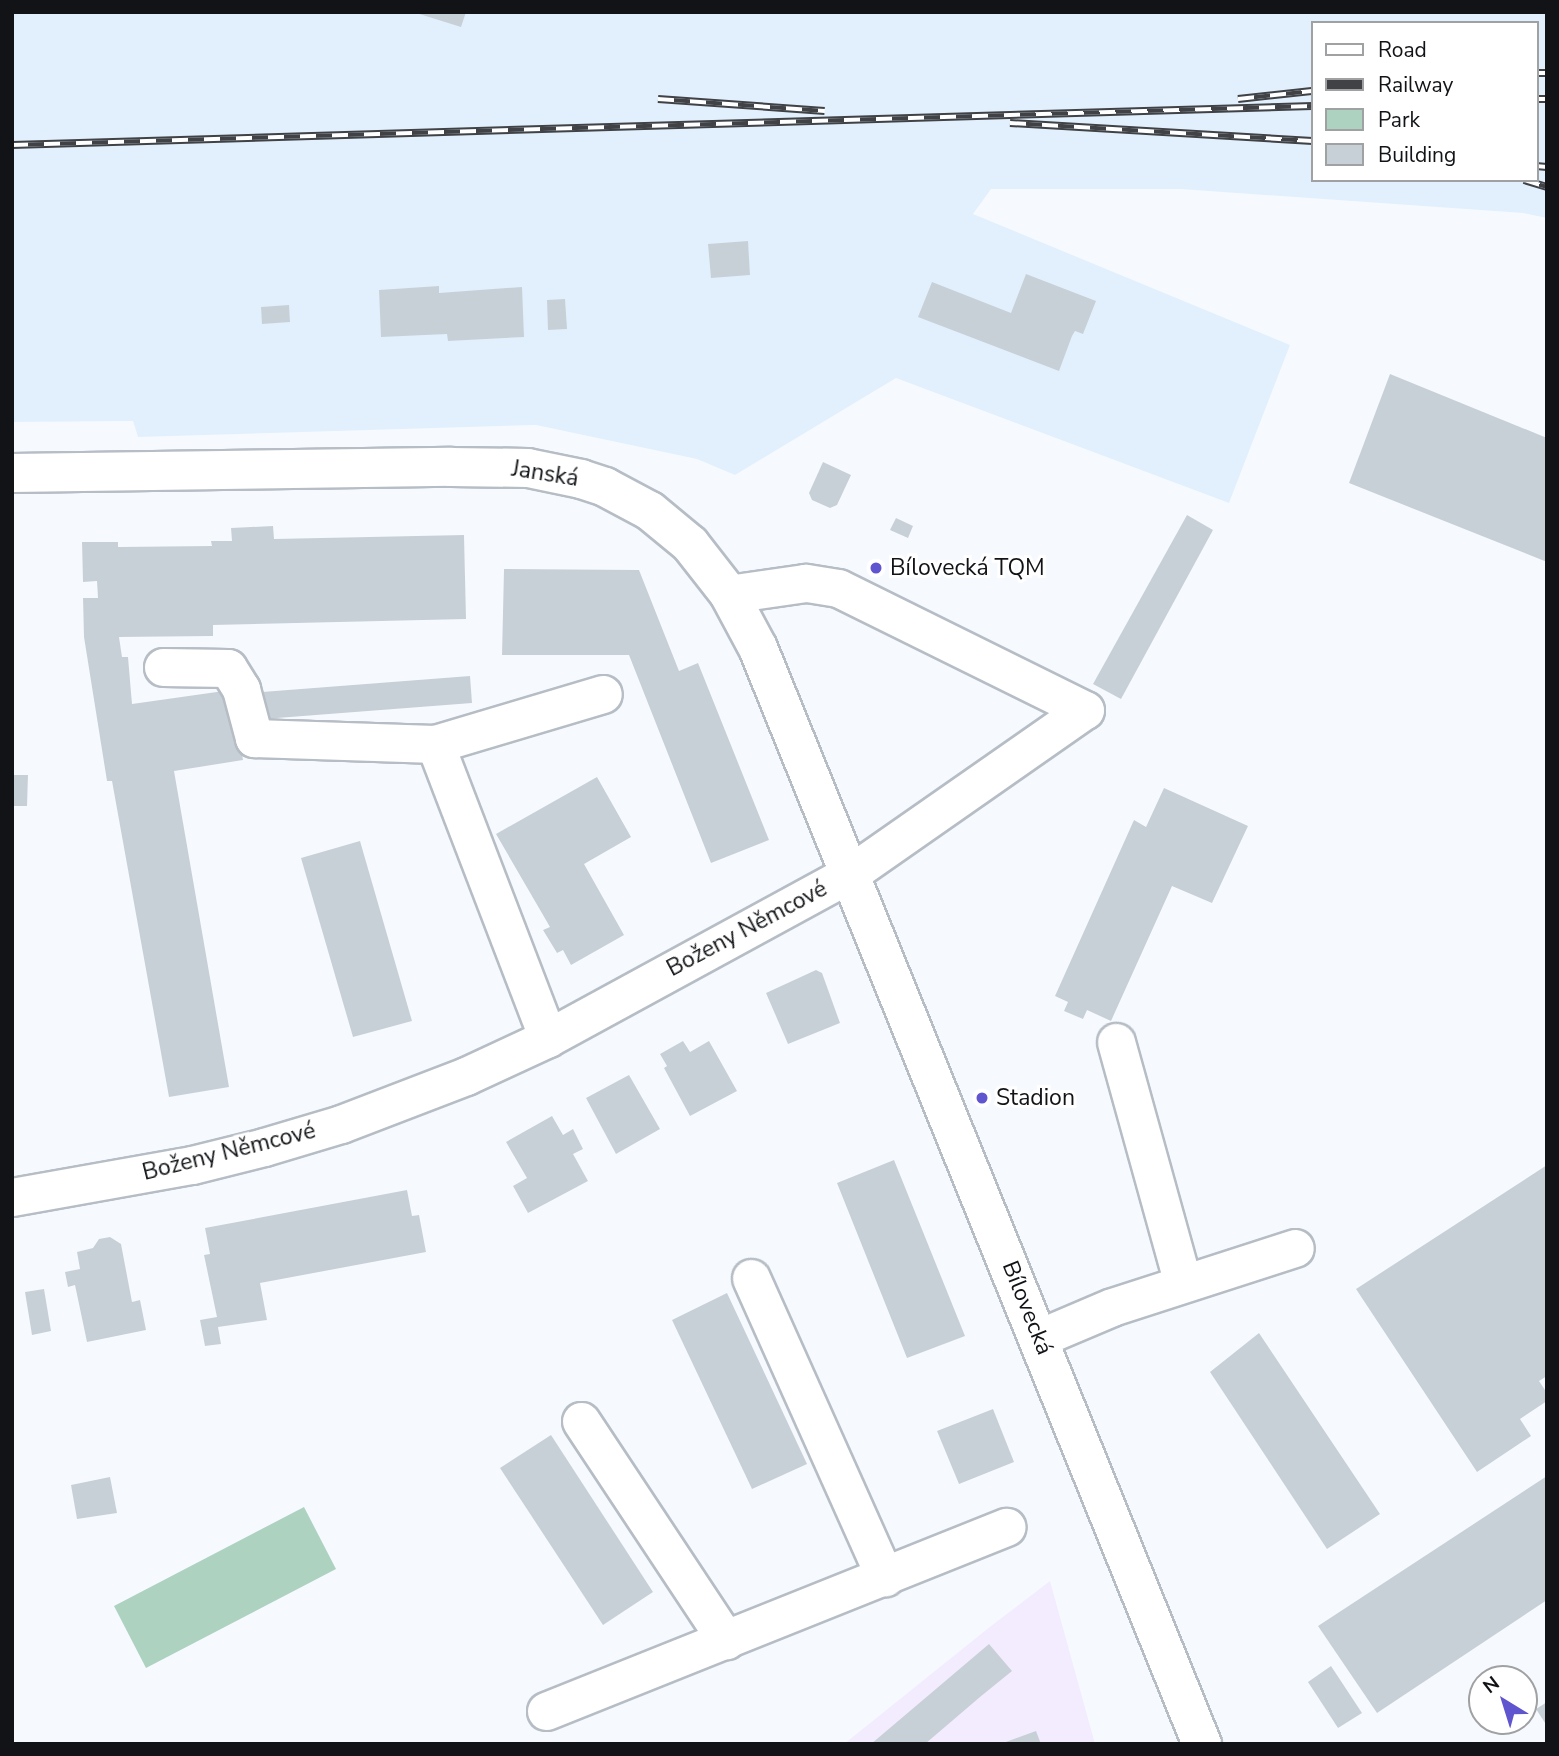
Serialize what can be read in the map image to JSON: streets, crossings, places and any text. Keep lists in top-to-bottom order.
{
  "streets": {
    "main road": ["Janská", "Bílovecká"],
    "street": ["Boženy Němcové"]
  },
  "crossings": [
    ["Janská", "Boženy Němcové"],
    ["Janská", "Bílovecká"],
    ["Boženy Němcové", "Bílovecká"]
  ],
  "places": ["Bílovecká TQM", "Stadion"],
  "legend": [
    "Road",
    "Railway",
    "Park",
    "Building"
  ],
  "north": "top left"
}
